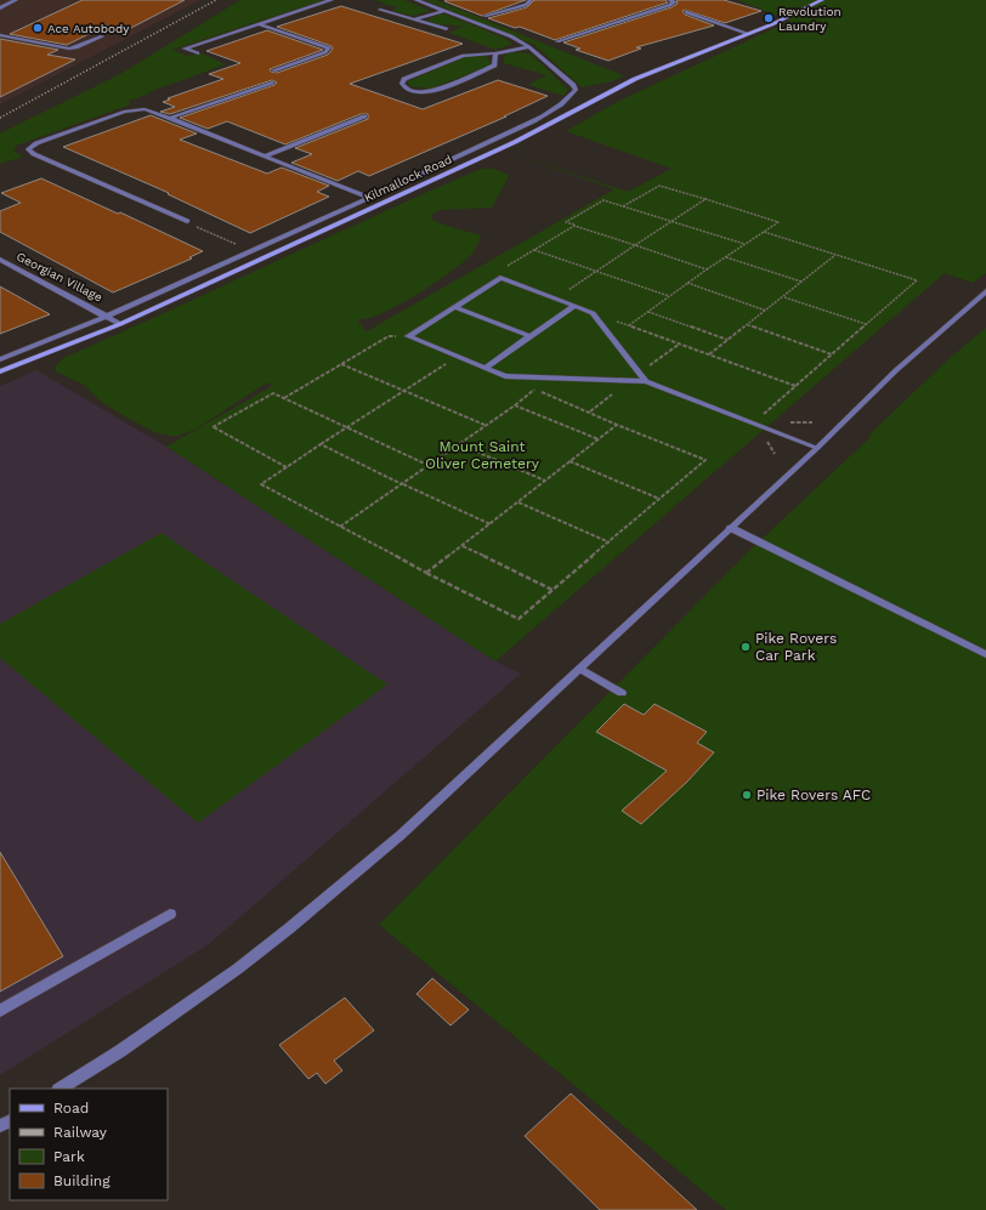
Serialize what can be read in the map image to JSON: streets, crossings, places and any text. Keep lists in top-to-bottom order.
{
  "streets": {
    "main road": ["Kilmallock Road"],
    "street": ["Georgian Village"]
  },
  "parks": ["Mount Saint Oliver Cemetery"],
  "places": [
    "Revolution Laundry",
    "Ace Autobody",
    "Pike Rovers Car Park",
    "Pike Rovers AFC"
  ],
  "legend": [
    "Road",
    "Railway",
    "Park",
    "Building"
  ]
}
